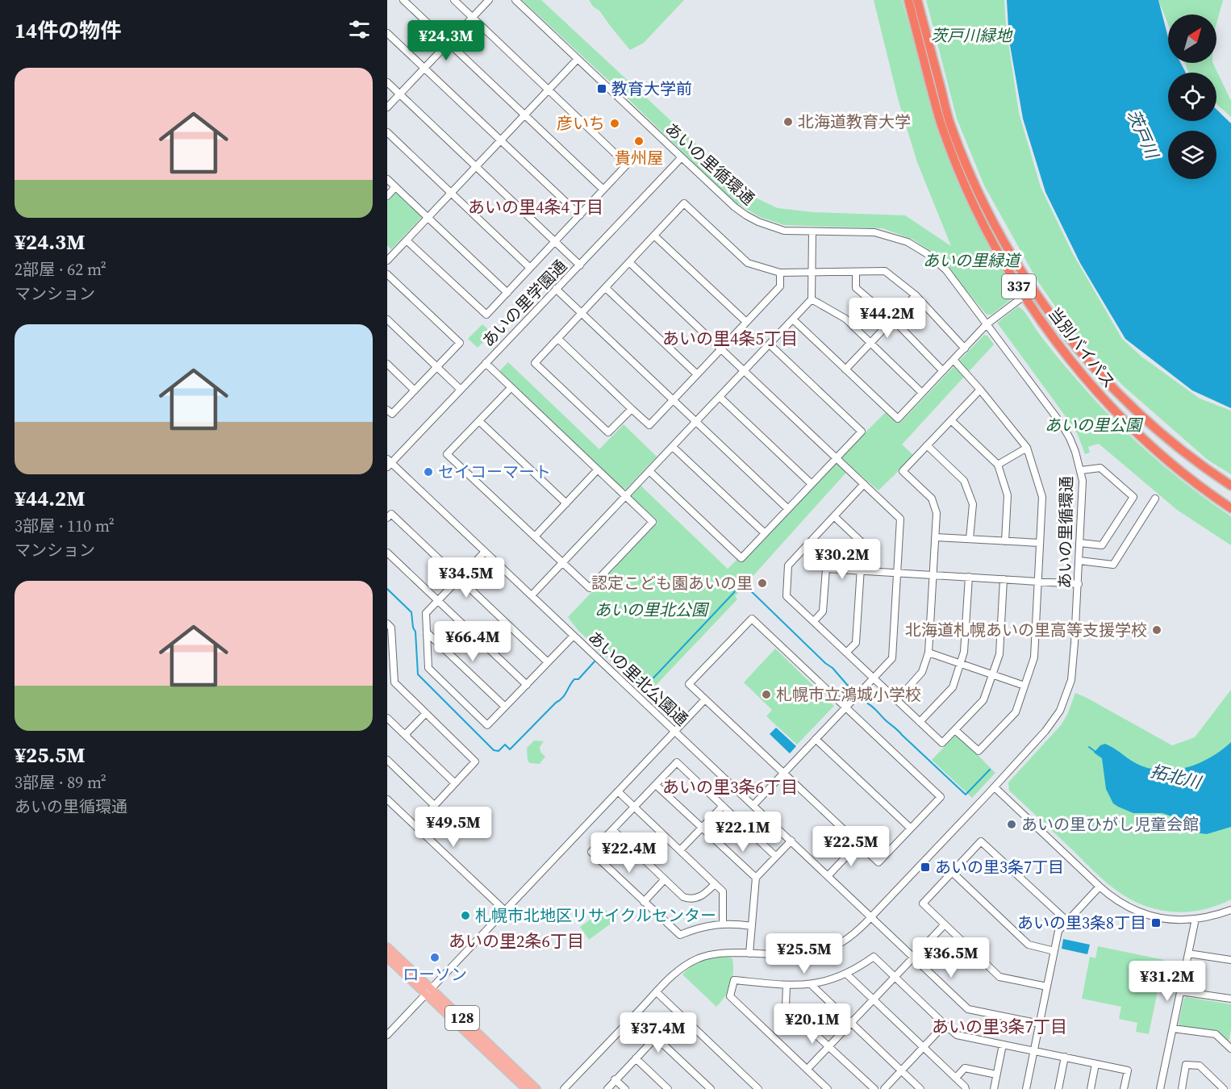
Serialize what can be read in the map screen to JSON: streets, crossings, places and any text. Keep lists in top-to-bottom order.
{
  "streets": {
    "highway": ["337", "当別バイパス"],
    "main road": ["128"],
    "street": ["あいの里循環通", "あいの里学園通", "あいの里北公園通"]
  },
  "crossings": [
    ["あいの里循環通", "あいの里学園通"],
    ["あいの里循環通", "あいの里北公園通"],
    ["あいの里学園通", "あいの里北公園通"]
  ],
  "districts": [
    "あいの里4条4丁目",
    "あいの里4条5丁目",
    "あいの里3条6丁目",
    "あいの里2条6丁目",
    "あいの里3条7丁目"
  ],
  "water": ["茨戸川", "拓北川"],
  "parks": [
    "茨戸川緑地",
    "あいの里緑道",
    "あいの里公園",
    "あいの里北公園"
  ],
  "places": {
    "transit": ["教育大学前", "あいの里3条7丁目", "あいの里3条8丁目"],
    "other": [
      "北海道教育大学",
      "彦いち",
      "貴州屋",
      "セイコーマート",
      "認定こども園あいの里",
      "北海道札幌あいの里高等支援学校",
      "札幌市立鴻城小学校",
      "あいの里ひがし児童会館",
      "札幌市北地区リサイクルセンター",
      "ローソン"
    ]
  },
  "north": "top right",
  "page": {
    "heading": "14件の物件",
    "price": [
      "¥24.3M",
      "¥44.2M",
      "¥30.2M",
      "¥34.5M",
      "¥66.4M",
      "¥49.5M",
      "¥22.1M",
      "¥22.5M",
      "¥22.4M",
      "¥25.5M",
      "¥36.5M",
      "¥31.2M",
      "¥20.1M",
      "¥37.4M"
    ],
    "list": [
      {
        "name": "¥24.3M",
        "note": "2部屋 · 62 m² · マンション"
      },
      {
        "name": "¥44.2M",
        "note": "3部屋 · 110 m² · マンション"
      },
      {
        "name": "¥25.5M",
        "note": "3部屋 · 89 m² · あいの里循環通"
      }
    ]
  }
}
